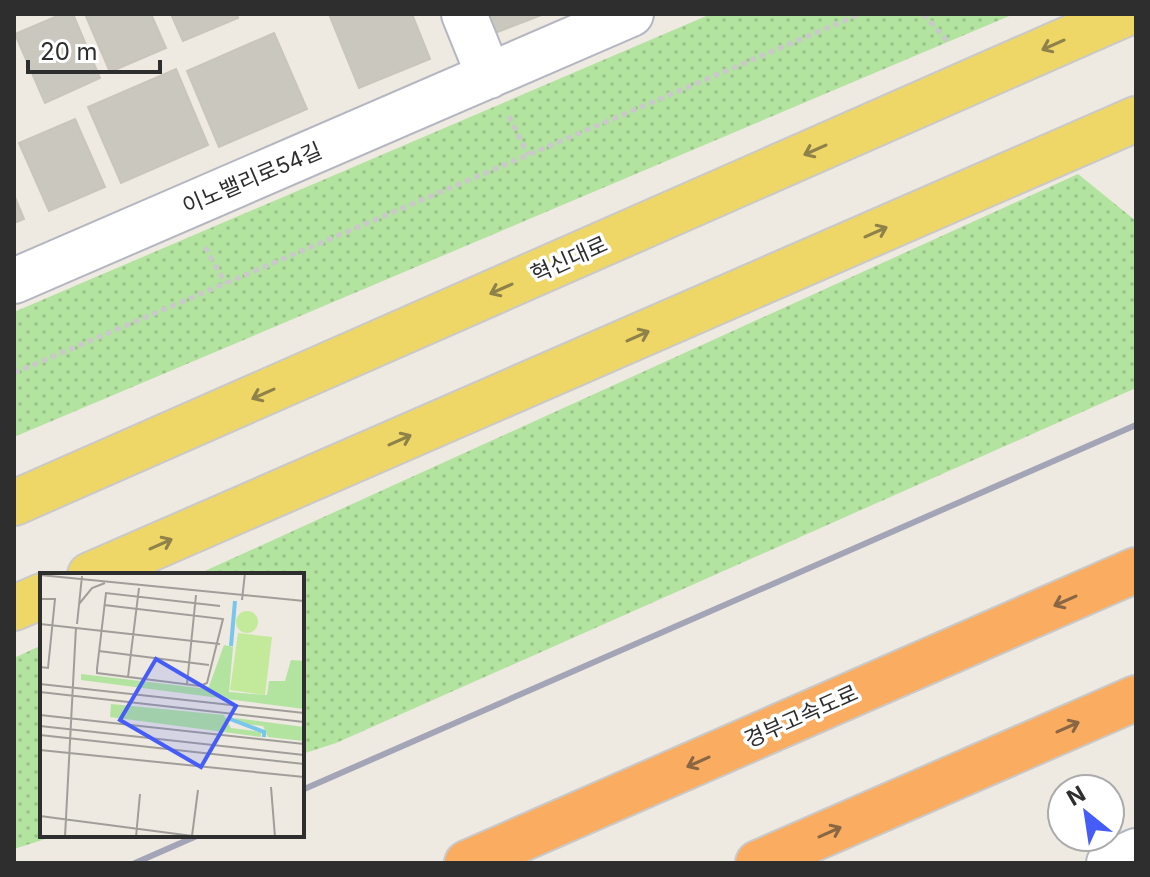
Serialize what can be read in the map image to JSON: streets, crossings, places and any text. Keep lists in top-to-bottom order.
{
  "streets": {
    "highway": ["경부고속도로"],
    "main road": ["혁신대로"],
    "street": ["이노밸리로54길"]
  },
  "scale_bar": "20 m",
  "north": "top left"
}
